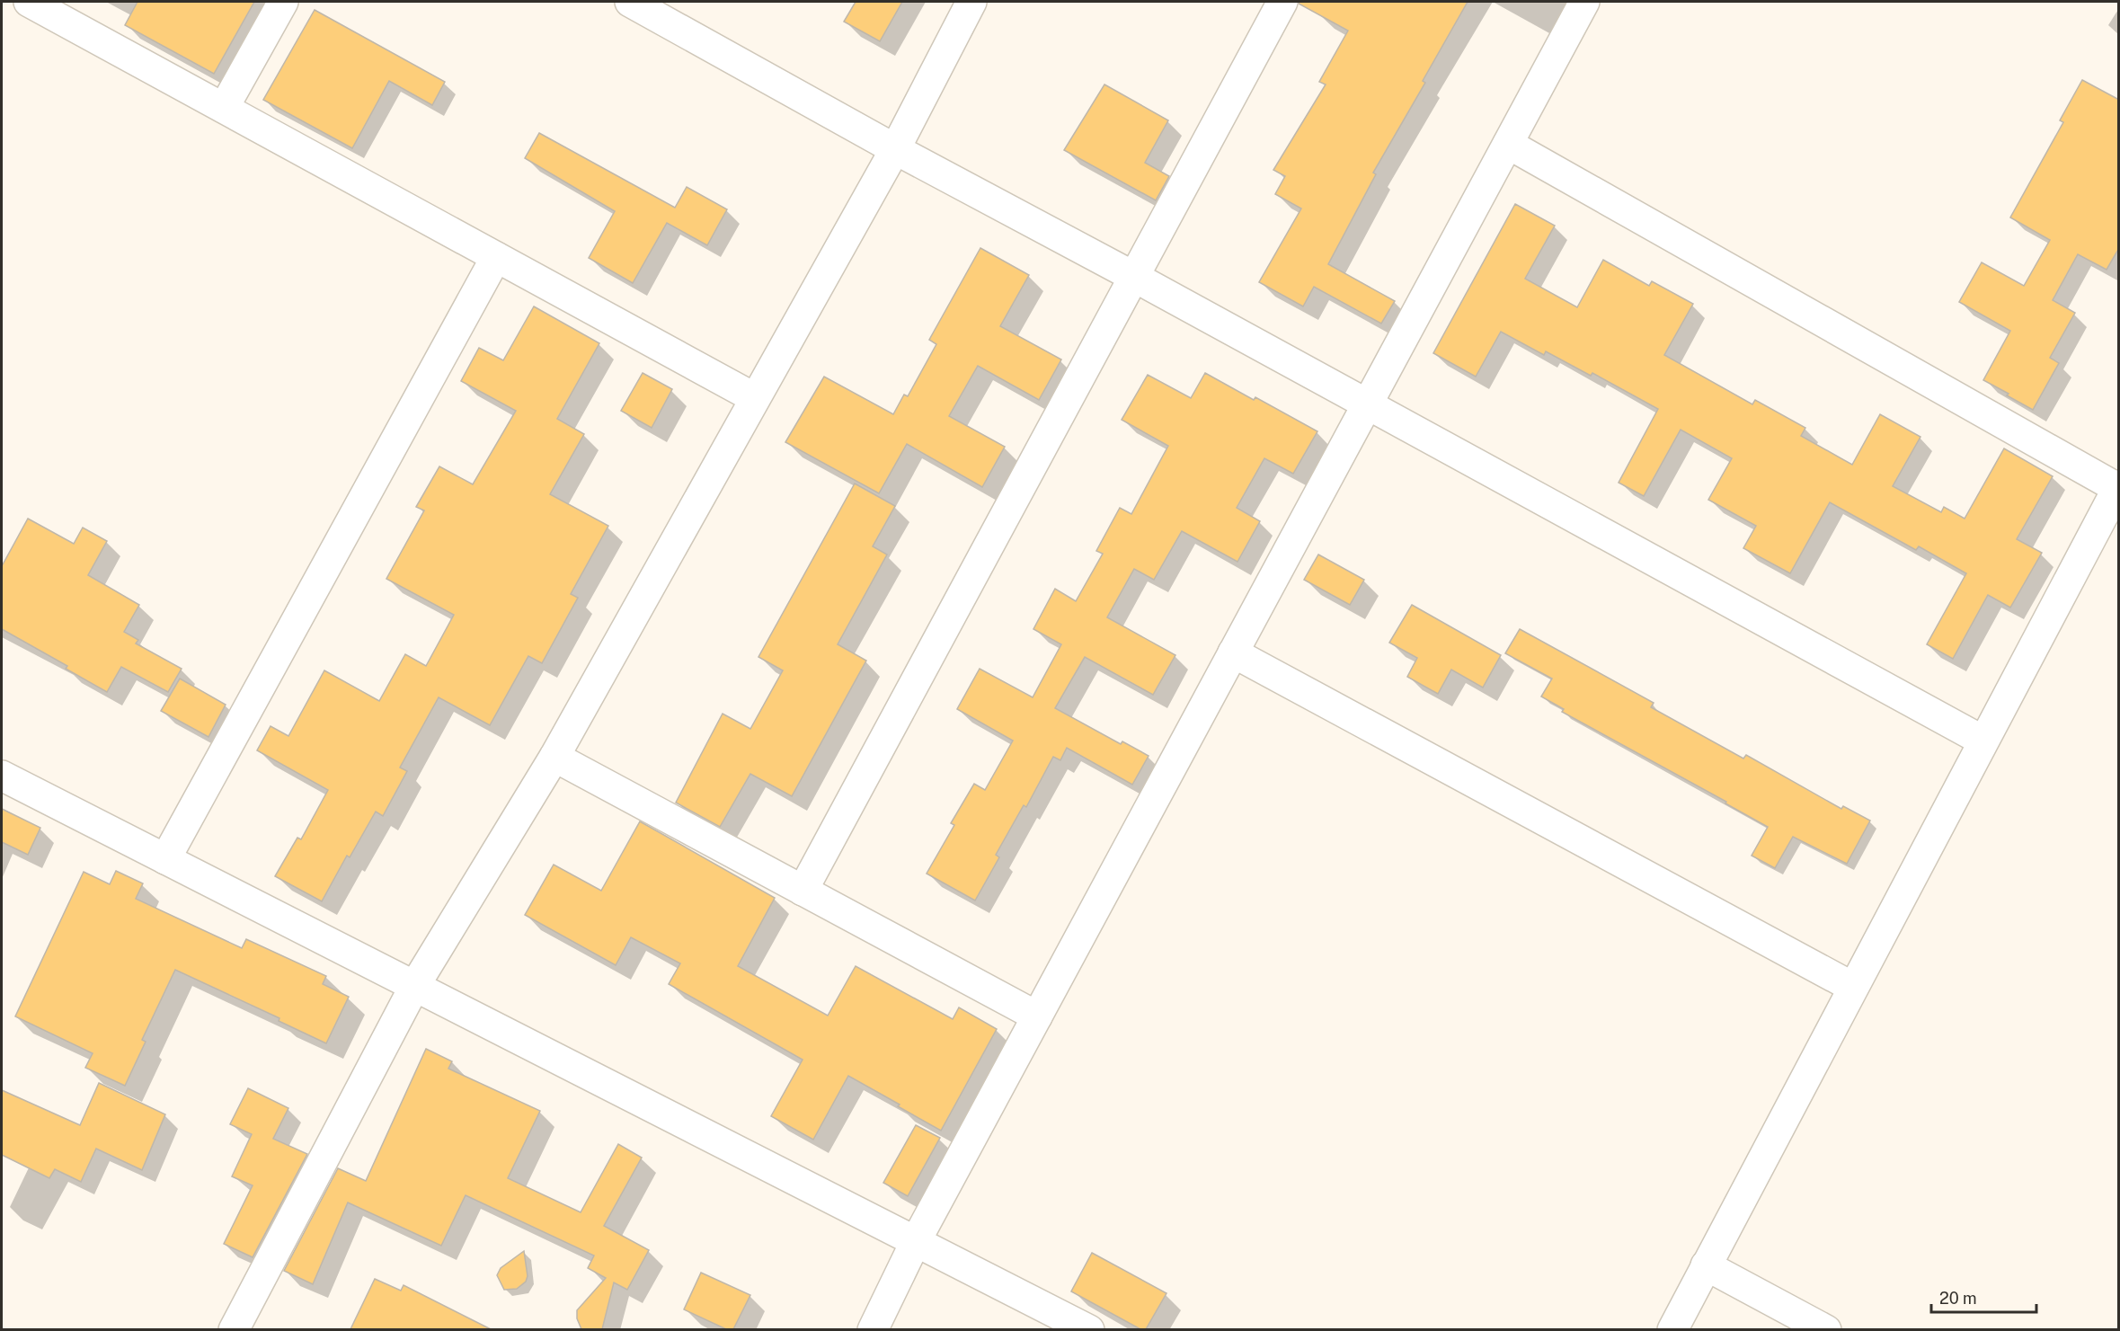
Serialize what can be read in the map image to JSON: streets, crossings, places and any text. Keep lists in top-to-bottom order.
{
  "scale_bar": "20 m"
}
